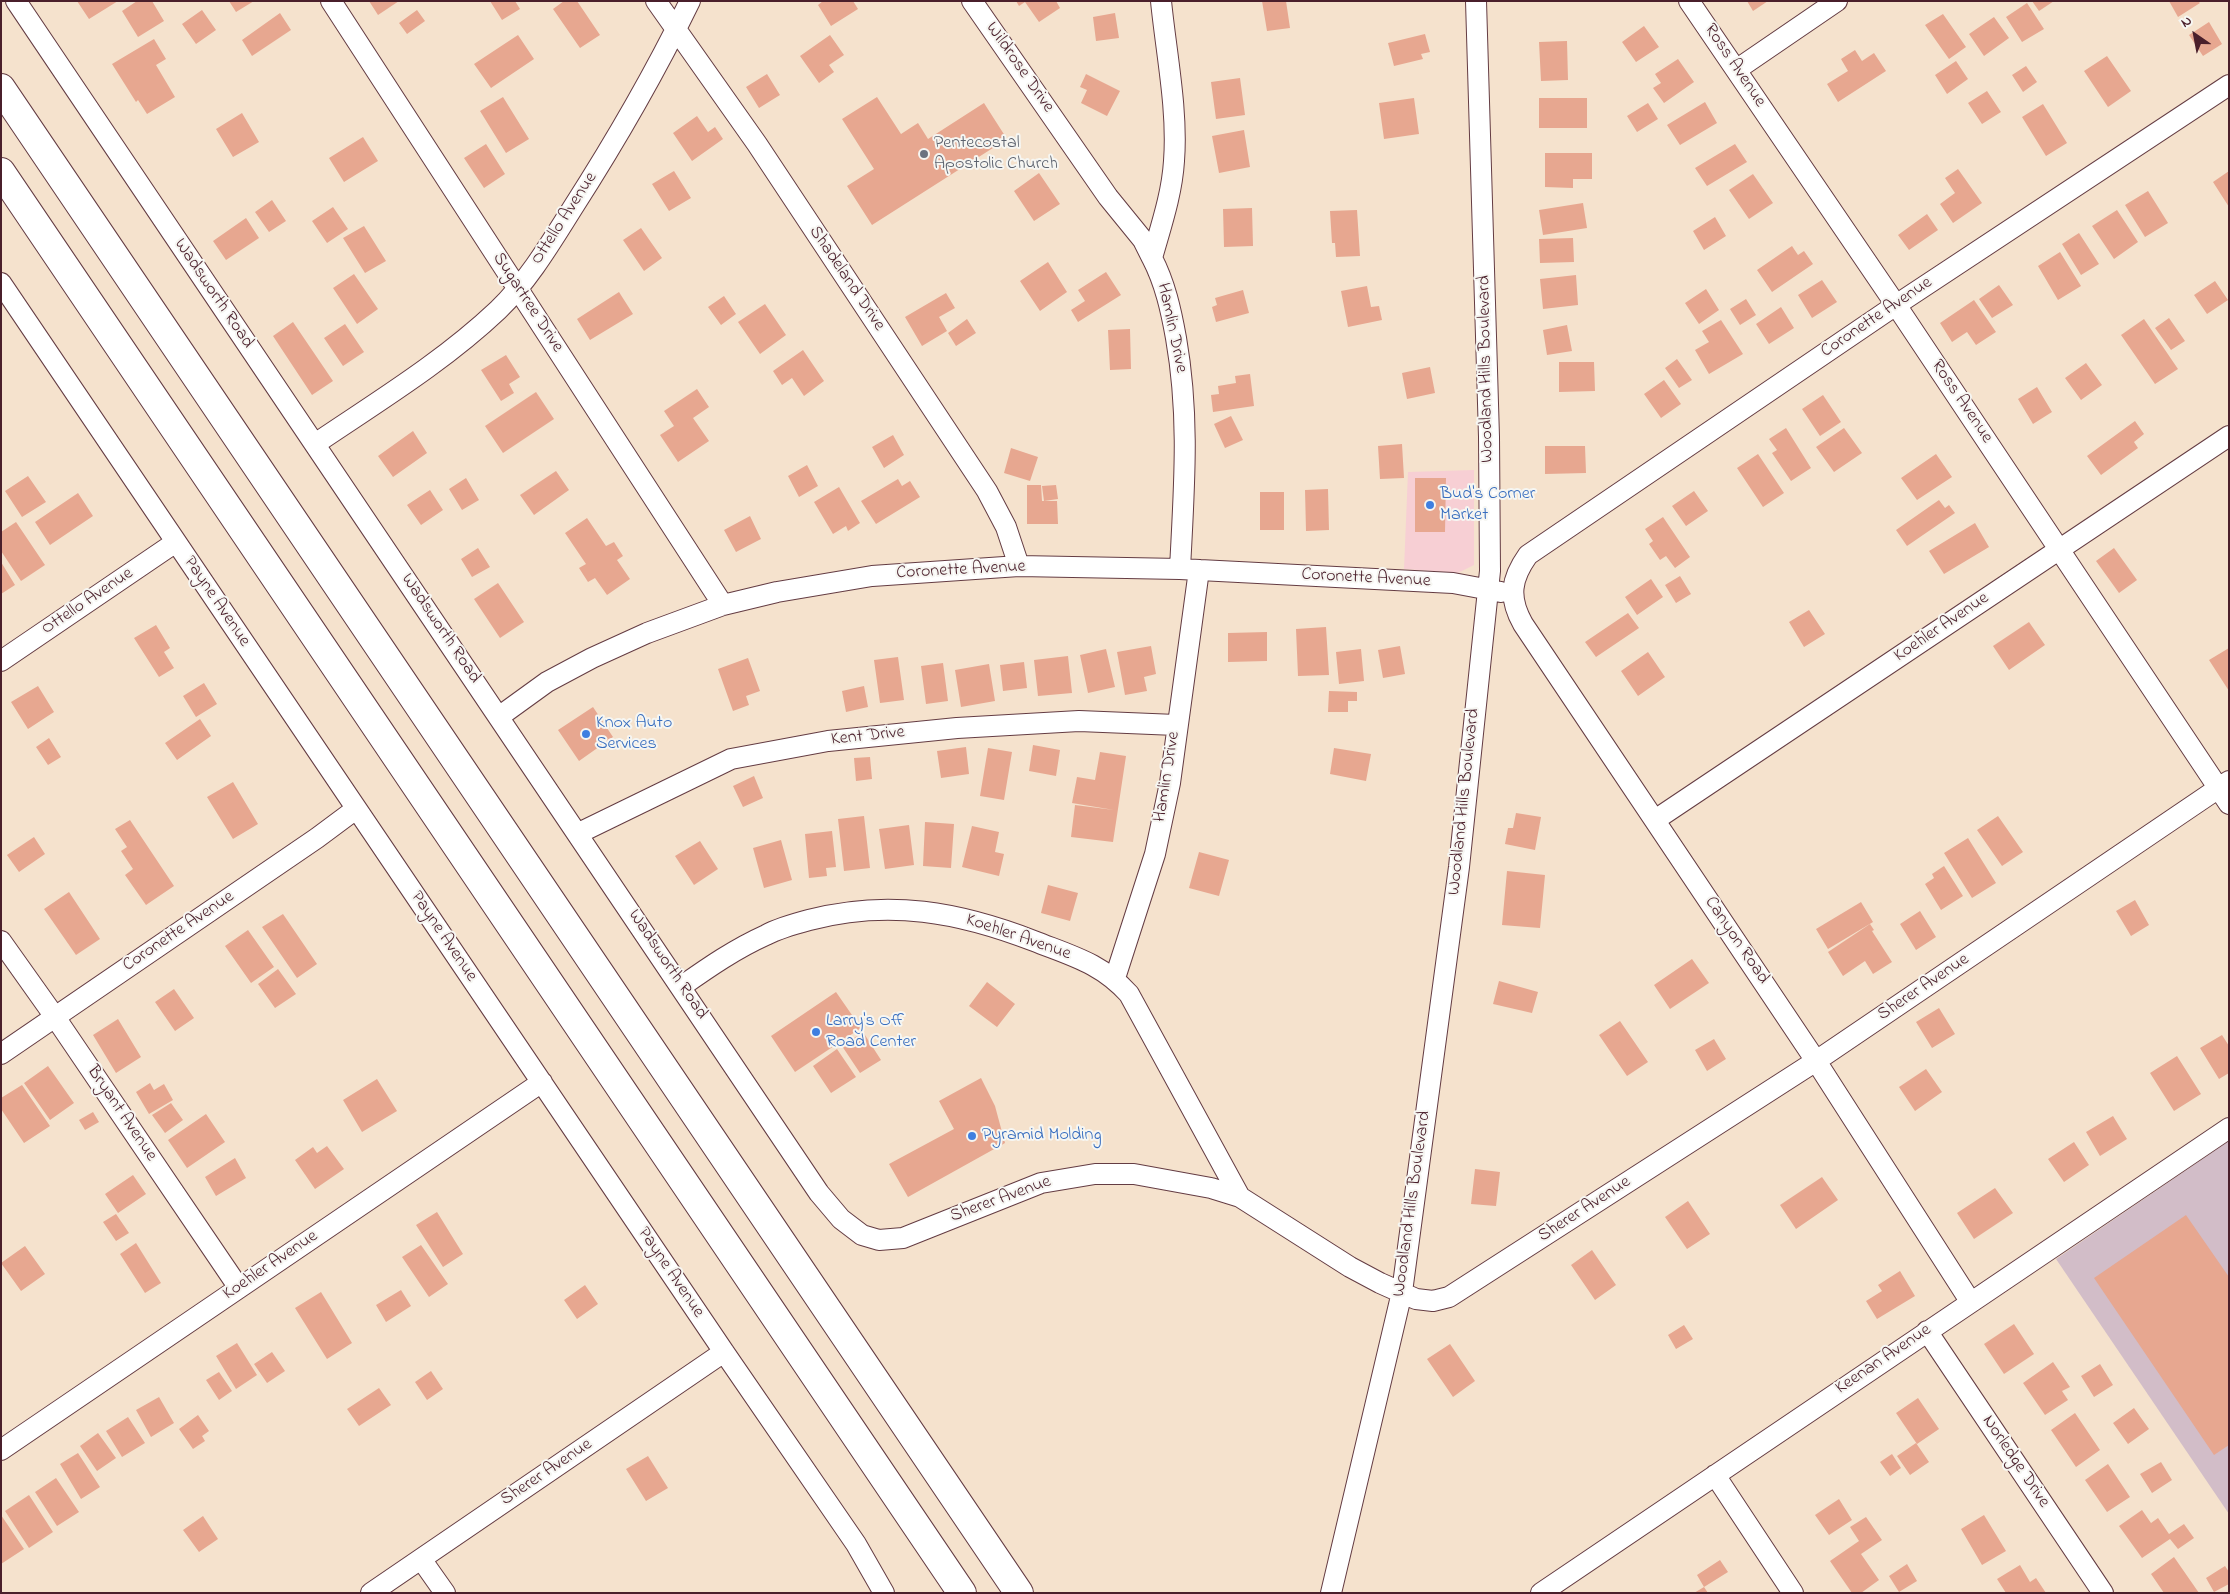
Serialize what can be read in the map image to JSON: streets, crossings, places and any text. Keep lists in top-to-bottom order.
{
  "streets": {
    "street": [
      "Ross Avenue",
      "Wildrose Drive",
      "Ottello Avenue",
      "Shadeland Drive",
      "Wadsworth Road",
      "Sugartree Drive",
      "Coronette Avenue",
      "Hamlin Drive",
      "Woodland Hills Boulevard",
      "Payne Avenue",
      "Koehler Avenue",
      "Kent Drive",
      "Canyon Road",
      "Sherer Avenue",
      "Bryant Avenue",
      "Keenan Avenue",
      "Norledge Drive"
    ]
  },
  "crossings": [
    ["Ross Avenue", "Coronette Avenue"],
    ["Ross Avenue", "Koehler Avenue"],
    ["Ross Avenue", "Sherer Avenue"],
    ["Wildrose Drive", "Hamlin Drive"],
    ["Ottello Avenue", "Shadeland Drive"],
    ["Ottello Avenue", "Wadsworth Road"],
    ["Ottello Avenue", "Sugartree Drive"],
    ["Ottello Avenue", "Payne Avenue"],
    ["Shadeland Drive", "Coronette Avenue"],
    ["Wadsworth Road", "Coronette Avenue"],
    ["Wadsworth Road", "Koehler Avenue"],
    ["Wadsworth Road", "Kent Drive"],
    ["Wadsworth Road", "Sherer Avenue"],
    ["Sugartree Drive", "Coronette Avenue"],
    ["Coronette Avenue", "Hamlin Drive"],
    ["Coronette Avenue", "Woodland Hills Boulevard"],
    ["Coronette Avenue", "Payne Avenue"],
    ["Coronette Avenue", "Canyon Road"],
    ["Coronette Avenue", "Bryant Avenue"],
    ["Hamlin Drive", "Koehler Avenue"],
    ["Hamlin Drive", "Kent Drive"],
    ["Woodland Hills Boulevard", "Sherer Avenue"],
    ["Payne Avenue", "Koehler Avenue"],
    ["Payne Avenue", "Sherer Avenue"],
    ["Koehler Avenue", "Canyon Road"],
    ["Koehler Avenue", "Sherer Avenue"],
    ["Koehler Avenue", "Bryant Avenue"],
    ["Canyon Road", "Sherer Avenue"],
    ["Canyon Road", "Keenan Avenue"],
    ["Keenan Avenue", "Norledge Drive"]
  ],
  "places": [
    "Pentecostal Apostolic Church",
    "Bud's Corner Market",
    "Knox Auto Services",
    "Larry's Off Road Center",
    "Pyramid Molding"
  ],
  "north": "top left"
}
